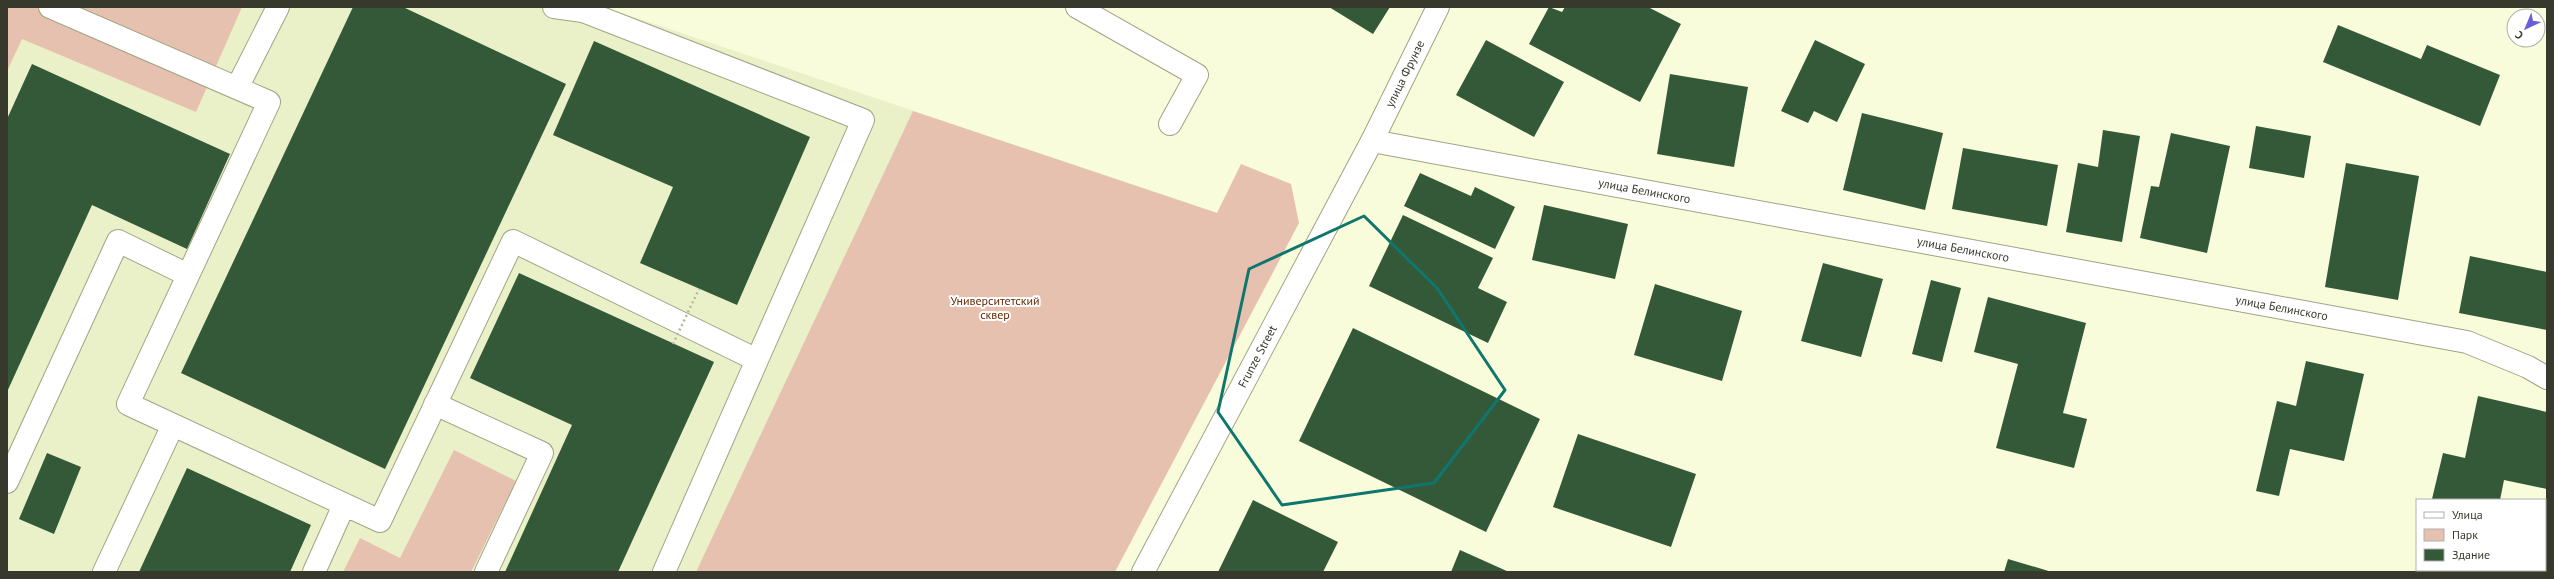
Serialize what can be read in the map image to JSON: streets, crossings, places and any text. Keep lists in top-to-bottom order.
{
  "streets": {
    "street": ["улица Фрунзе", "улица Белинского", "Frunze Street"]
  },
  "crossings": [
    ["улица Фрунзе", "улица Белинского"],
    ["улица Фрунзе", "Frunze Street"],
    ["улица Белинского", "Frunze Street"]
  ],
  "parks": ["Университетский сквер"],
  "legend": ["Улица", "Парк", "Здание"],
  "north": "bottom left"
}
